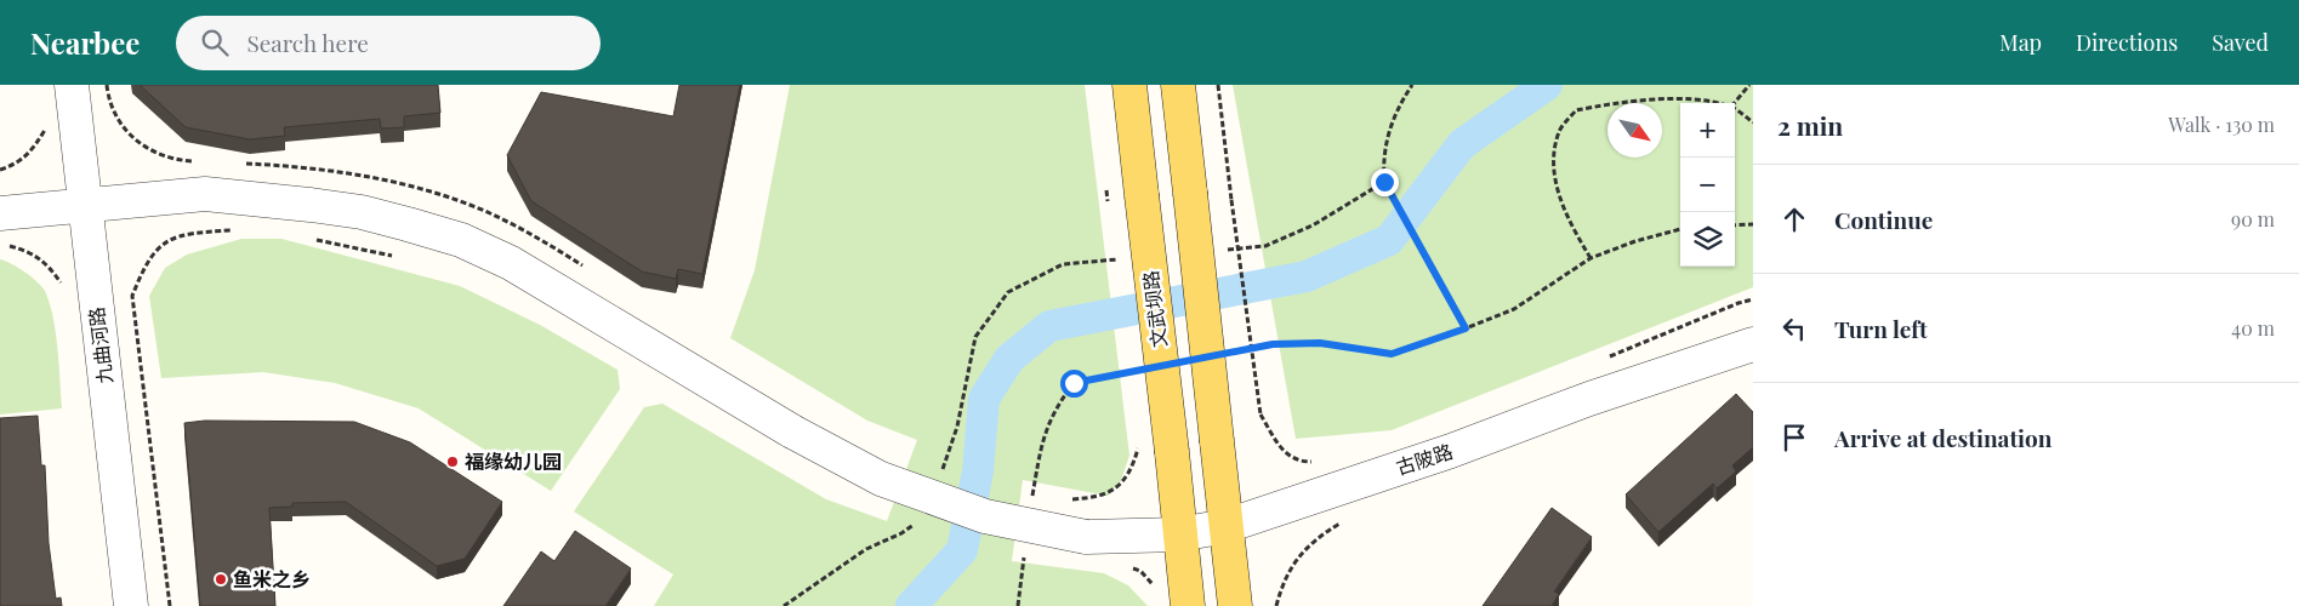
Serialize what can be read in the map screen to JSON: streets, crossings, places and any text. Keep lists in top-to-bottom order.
{
  "streets": {
    "main road": ["文武坝路"],
    "street": ["九曲河路", "古陂路"]
  },
  "crossings": [
    ["文武坝路", "古陂路"],
    ["九曲河路", "古陂路"]
  ],
  "places": ["福缘幼儿园", "鱼米之乡"],
  "north": "bottom right",
  "page": {
    "header": "Nearbee",
    "search": "Search here",
    "nav": ["Map", "Directions", "Saved"],
    "heading": ["2 min", "Walk · 130 m"],
    "map_buttons": ["+", "−"],
    "list": [
      ["Continue", "90 m"],
      ["Turn left", "40 m"],
      "Arrive at destination"
    ]
  }
}
